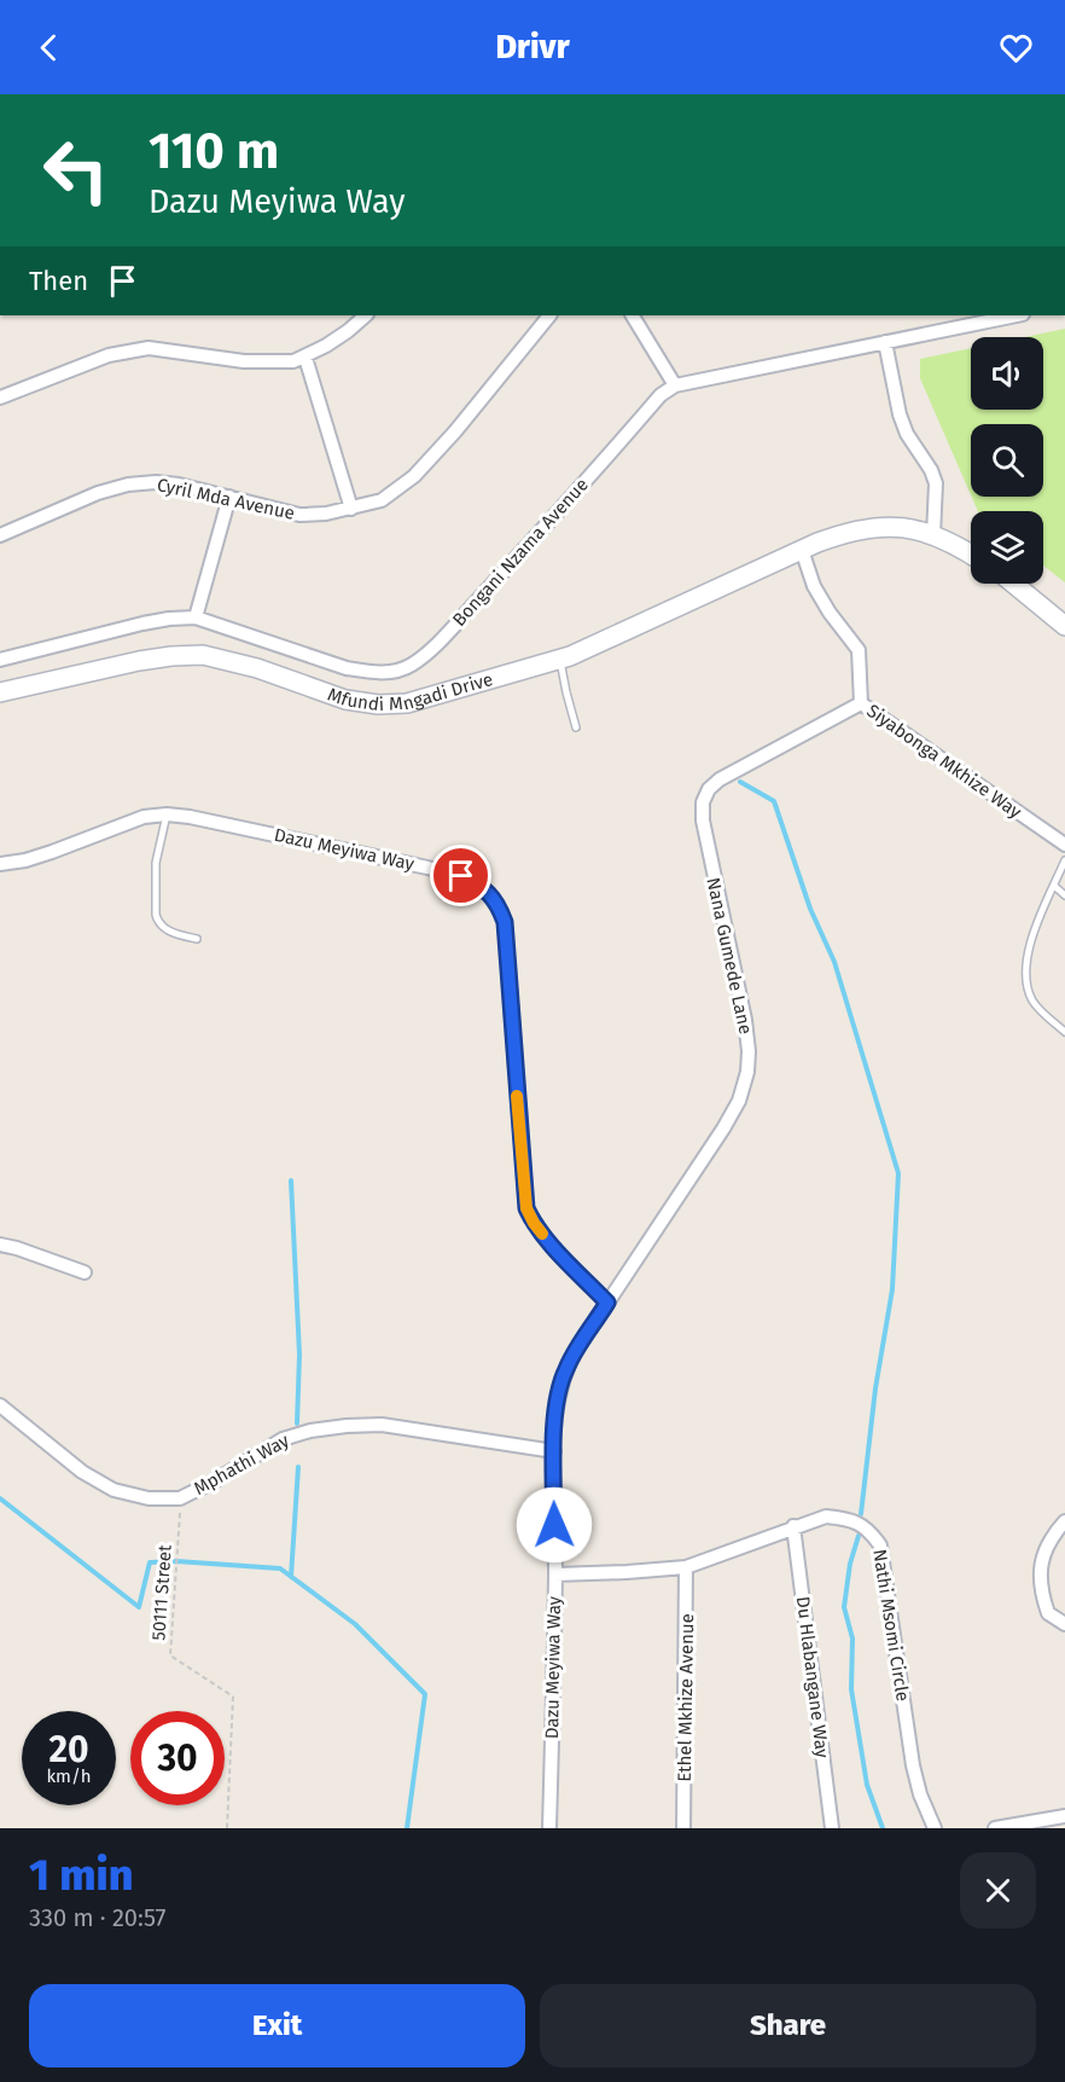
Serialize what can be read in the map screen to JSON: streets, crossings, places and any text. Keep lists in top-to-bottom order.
{
  "streets": {
    "street": [
      "Cyril Mda Avenue",
      "Bongani Nzama Avenue",
      "Mfundi Mngadi Drive",
      "Siyabonga Mkhize Way",
      "Dazu Meyiwa Way",
      "Nana Gumede Lane",
      "Mphathi Way",
      "Nathi Msomi Circle",
      "Du Hlabangane Way",
      "Ethel Mkhize Avenue"
    ],
    "path": ["50111 Street"]
  },
  "crossings": [
    ["Siyabonga Mkhize Way", "Nana Gumede Lane"],
    ["Dazu Meyiwa Way", "Nana Gumede Lane"],
    ["Dazu Meyiwa Way", "Mphathi Way"],
    ["Dazu Meyiwa Way", "Nathi Msomi Circle"],
    ["Mphathi Way", "50111 Street"],
    ["Nathi Msomi Circle", "Du Hlabangane Way"],
    ["Nathi Msomi Circle", "Ethel Mkhize Avenue"]
  ],
  "page": {
    "header": "Drivr",
    "turn": ["110 m", "Dazu Meyiwa Way"],
    "then": "Then",
    "speed": "20 km/h",
    "limit": "30",
    "heading": ["1 min", "330 m · 20:57"],
    "buttons": ["Exit", "Share"]
  }
}
